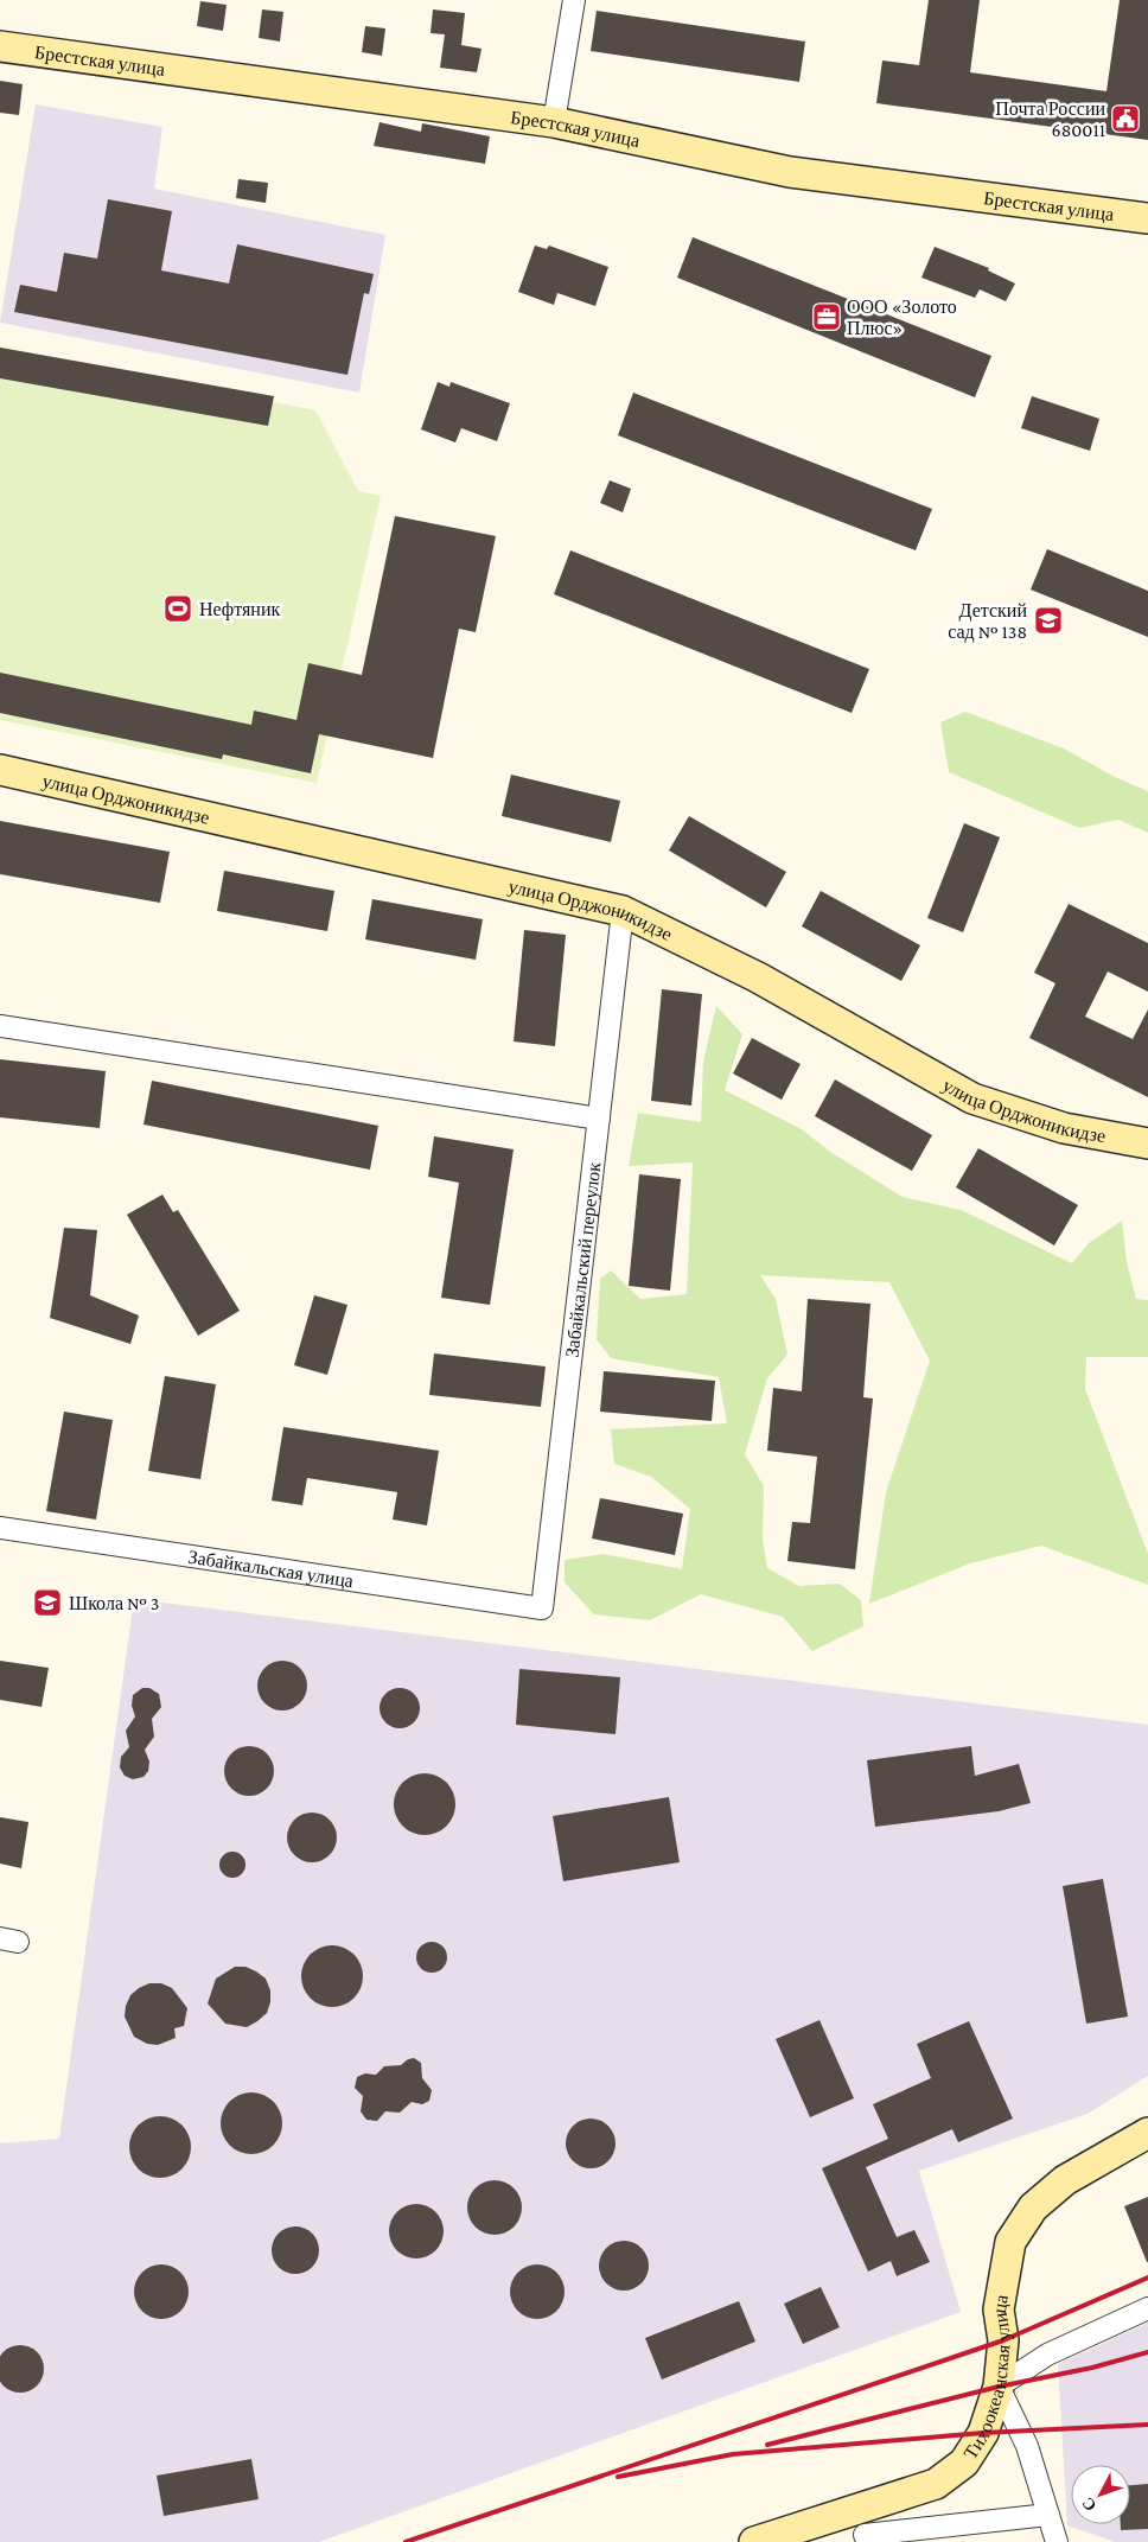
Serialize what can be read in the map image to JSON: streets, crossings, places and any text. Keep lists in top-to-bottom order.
{
  "streets": {
    "street": [
      "Брестская улица",
      "улица Орджоникидзе",
      "Забайкальский переулок",
      "Забайкальская улица",
      "Тихоокеанская улица"
    ]
  },
  "crossings": [
    ["улица Орджоникидзе", "Забайкальский переулок"],
    ["Забайкальский переулок", "Забайкальская улица"]
  ],
  "places": {
    "public building": ["Почта России 680011"],
    "office": ["ООО «Золото Плюс»"],
    "sports": ["Нефтяник"],
    "school or university": ["Детский сад № 138", "Школа № 3"]
  },
  "north": "bottom left"
}
